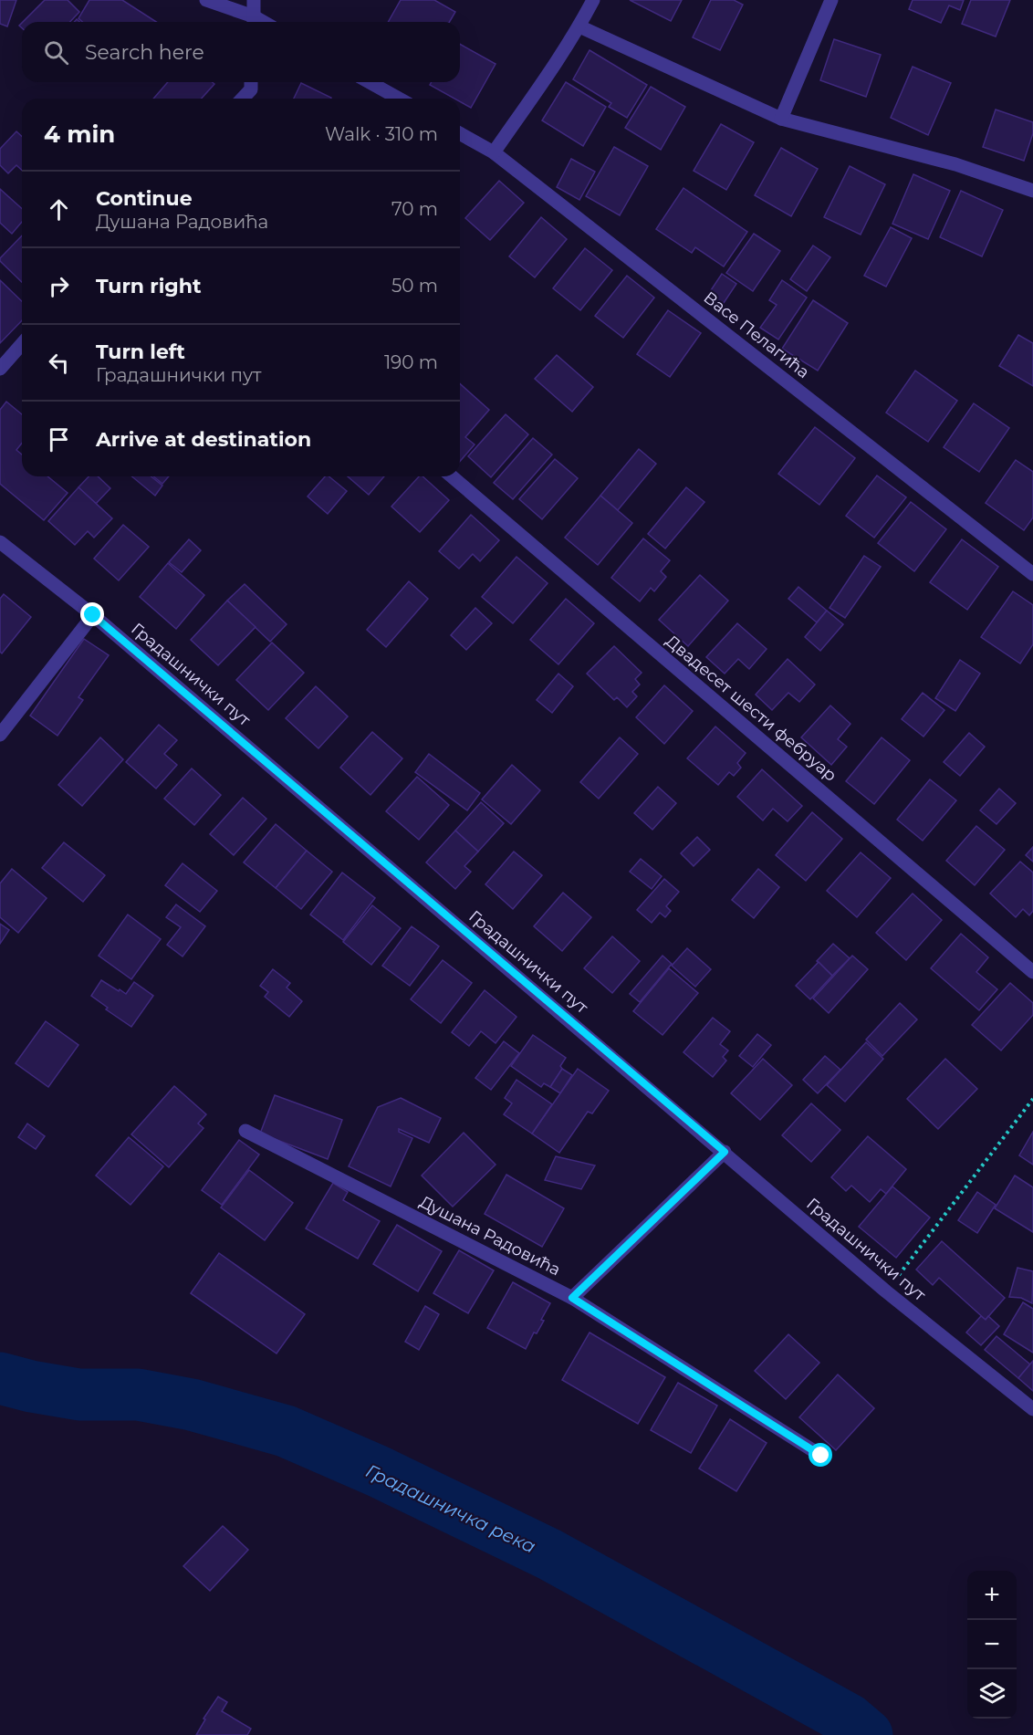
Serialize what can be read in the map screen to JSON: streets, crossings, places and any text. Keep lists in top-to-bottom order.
{
  "streets": {
    "street": [
      "Васе Пелагића",
      "Градашнички пут",
      "Двадесет шести фебруар",
      "Душана Радовића"
    ]
  },
  "water": ["Градашничка река"],
  "page": {
    "search": "Search here",
    "heading": ["4 min", "Walk · 310 m"],
    "list": [
      ["Continue", "Душана Радовића", "70 m"],
      ["Turn right", "50 m"],
      ["Turn left", "Градашнички пут", "190 m"],
      "Arrive at destination"
    ],
    "map_buttons": ["+", "−"]
  }
}
